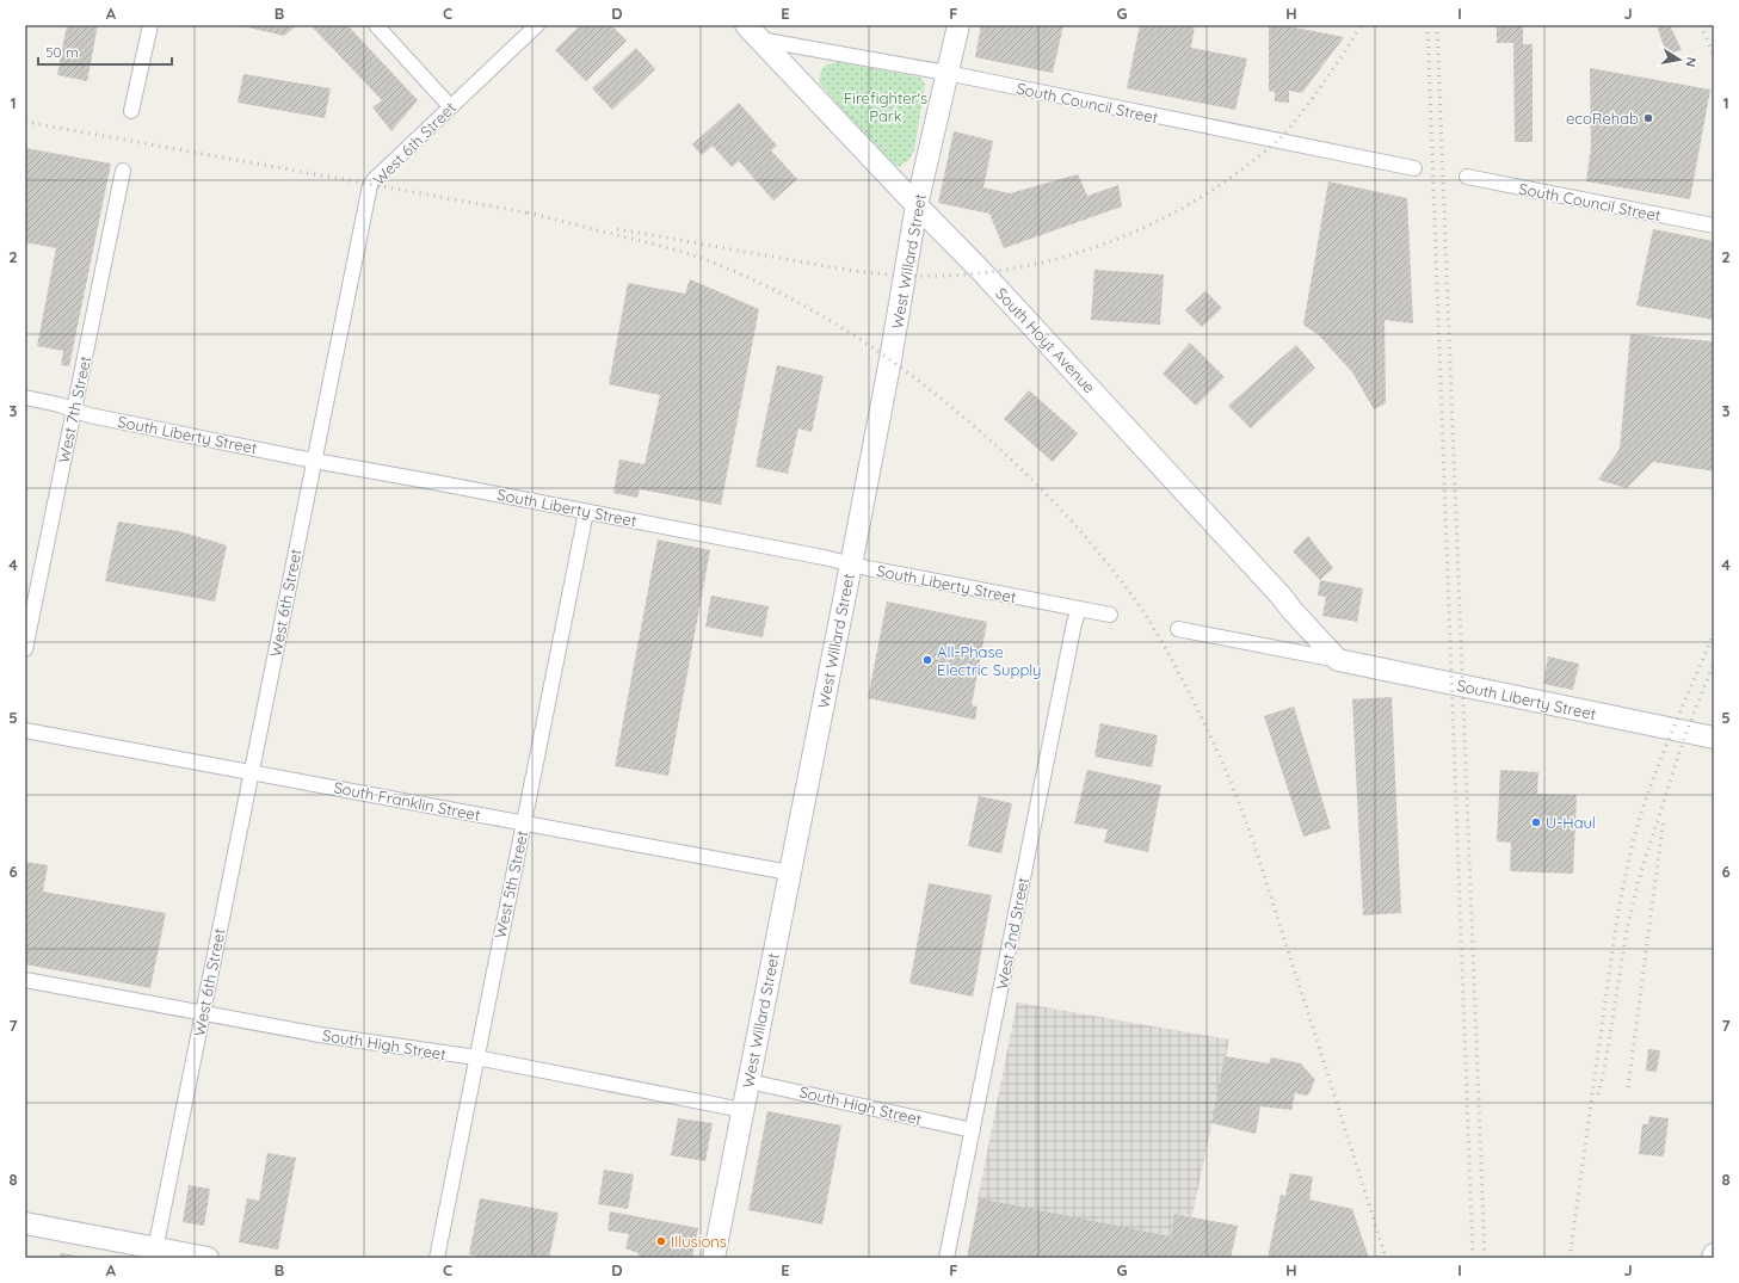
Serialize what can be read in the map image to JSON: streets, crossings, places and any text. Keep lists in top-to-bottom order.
{
  "streets": {
    "main road": ["West Willard Street", "South Hoyt Avenue", "South Liberty Street"],
    "street": [
      "South Council Street",
      "West 6th Street",
      "West 7th Street",
      "South Franklin Street",
      "West 5th Street",
      "West 2nd Street",
      "South High Street"
    ]
  },
  "crossings": [
    ["South Council Street", "West Willard Street"],
    ["South Council Street", "South Hoyt Avenue"],
    ["West 6th Street", "South Liberty Street"],
    ["West 6th Street", "South Franklin Street"],
    ["West 6th Street", "South High Street"],
    ["West Willard Street", "South Hoyt Avenue"],
    ["West Willard Street", "South Liberty Street"],
    ["West Willard Street", "South Franklin Street"],
    ["West Willard Street", "South High Street"],
    ["South Hoyt Avenue", "South Liberty Street"],
    ["West 7th Street", "South Liberty Street"],
    ["South Liberty Street", "West 5th Street"],
    ["South Liberty Street", "West 2nd Street"],
    ["South Franklin Street", "West 5th Street"],
    ["West 5th Street", "South High Street"],
    ["West 2nd Street", "South High Street"]
  ],
  "parks": ["Firefighter's Park"],
  "places": [
    "ecoRehab",
    "All-Phase Electric Supply",
    "U-Haul",
    "Illusions"
  ],
  "scale_bar": "50 m",
  "north": "right",
  "grid": {
    "columns": [
      "A",
      "B",
      "C",
      "D",
      "E",
      "F",
      "G",
      "H",
      "I",
      "J"
    ],
    "rows": [
      "1",
      "2",
      "3",
      "4",
      "5",
      "6",
      "7",
      "8"
    ]
  }
}
